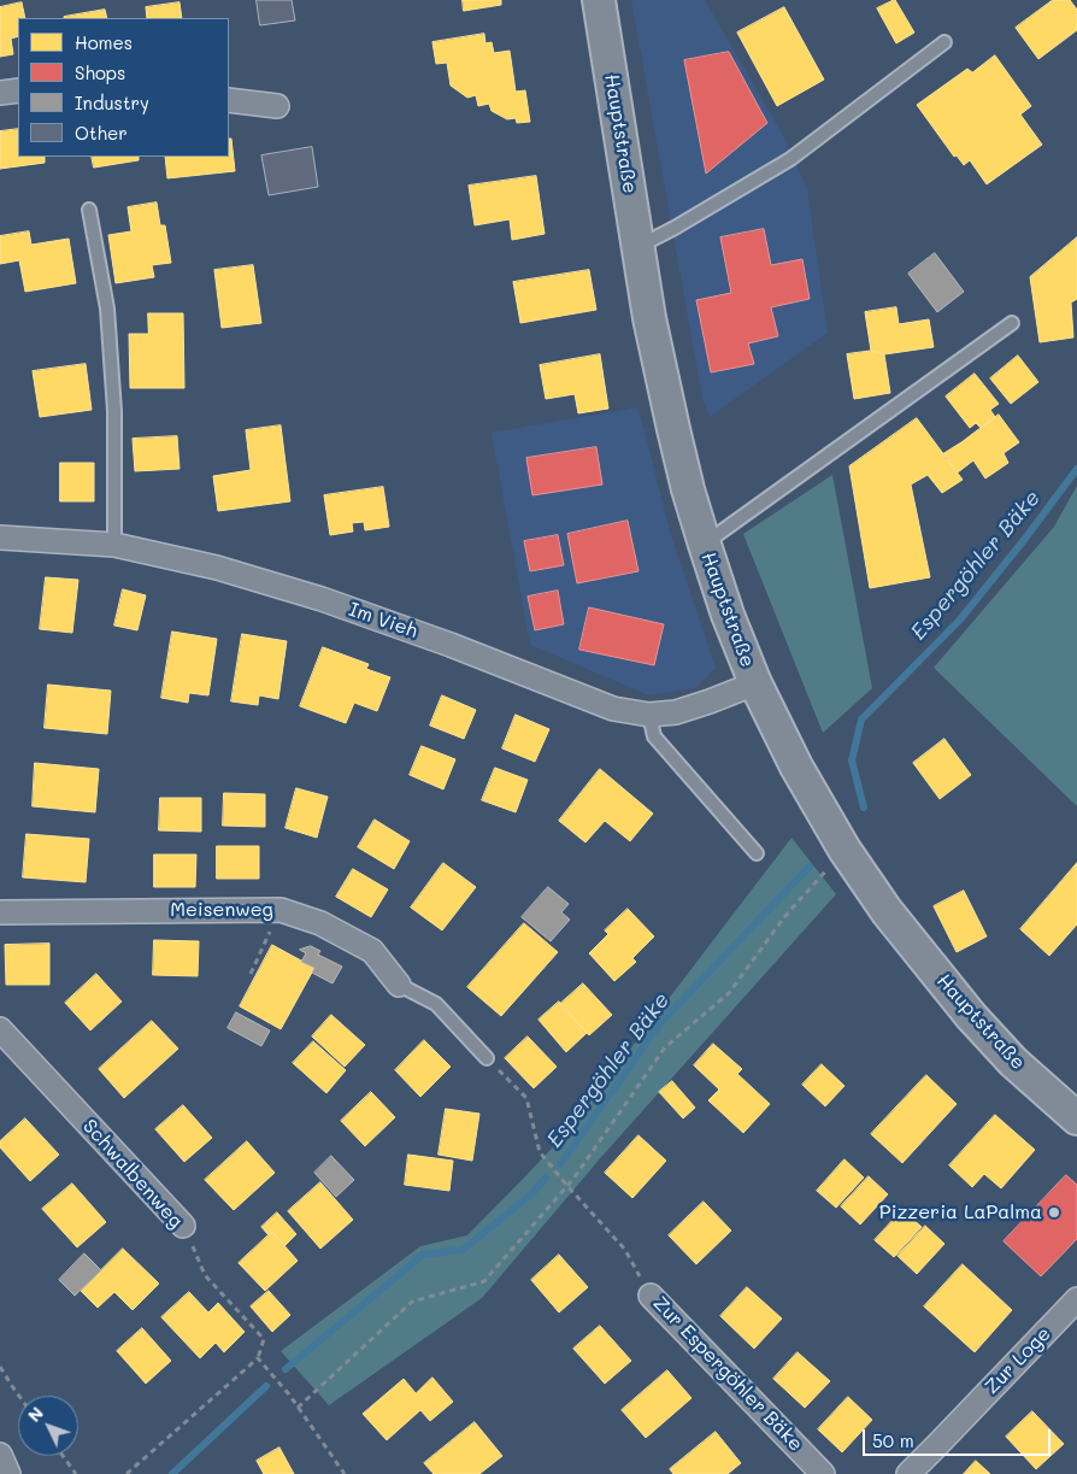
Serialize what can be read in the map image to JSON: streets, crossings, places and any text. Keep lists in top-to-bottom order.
{
  "streets": {
    "main road": ["Hauptstraße"],
    "street": [
      "Im Vieh",
      "Meisenweg",
      "Schwalbenweg",
      "Zur Loge",
      "Zur Espergöhler Bäke"
    ]
  },
  "crossings": [
    ["Hauptstraße", "Im Vieh"]
  ],
  "water": ["Espergöhler Bäke"],
  "places": ["Pizzeria LaPalma"],
  "legend": [
    "Homes",
    "Shops",
    "Industry",
    "Other"
  ],
  "scale_bar": "50 m",
  "north": "top left"
}
